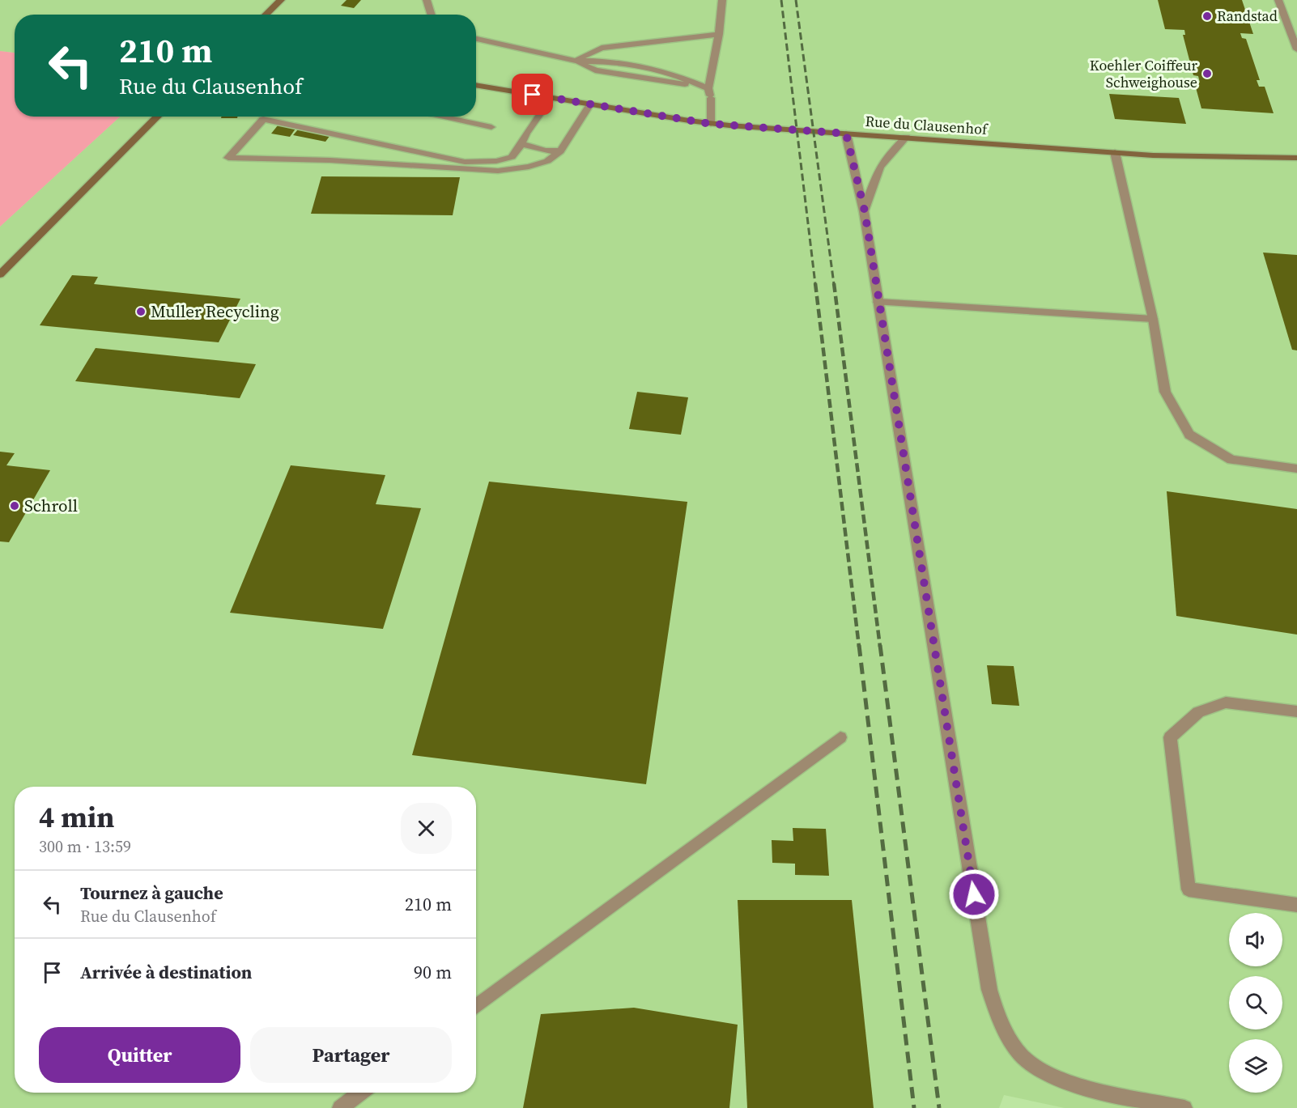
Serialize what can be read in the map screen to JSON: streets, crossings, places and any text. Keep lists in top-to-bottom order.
{
  "streets": {
    "street": ["Rue du Clausenhof"]
  },
  "places": [
    "Randstad",
    "Koehler Coiffeur Schweighouse",
    "Muller Recycling",
    "Schroll"
  ],
  "page": {
    "turn": ["210 m", "Rue du Clausenhof"],
    "heading": ["4 min", "300 m · 13:59"],
    "list": [
      {
        "name": "Tournez à gauche",
        "note": "Rue du Clausenhof",
        "value": "210 m"
      },
      {
        "name": "Arrivée à destination",
        "value": "90 m"
      }
    ],
    "buttons": ["Quitter", "Partager"]
  }
}
